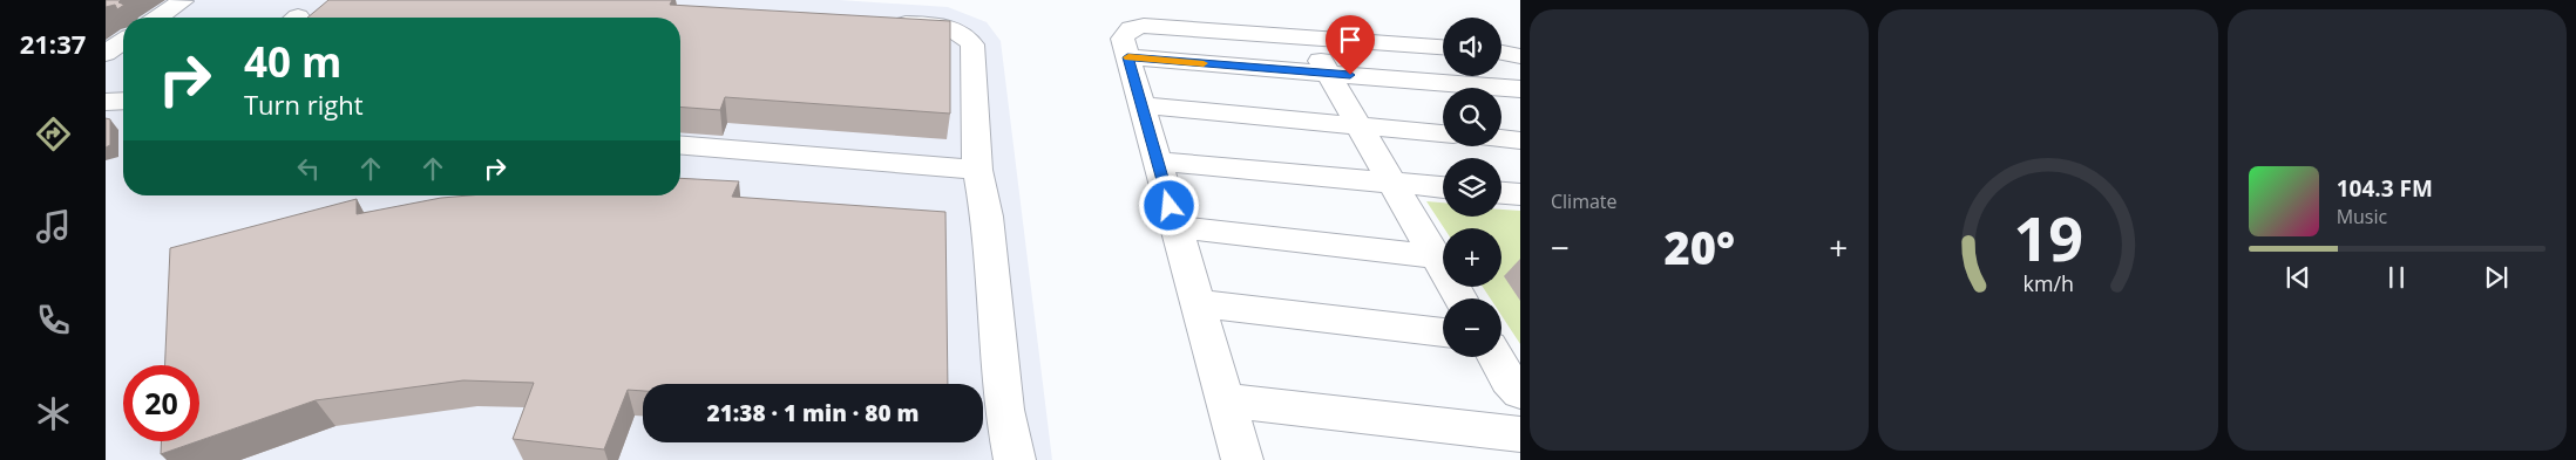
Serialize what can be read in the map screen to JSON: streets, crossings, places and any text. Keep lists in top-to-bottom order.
{
  "page": {
    "tabs": "21:37",
    "tile": "Climate",
    "map_buttons": ["+", "−"],
    "turn": ["40 m", "Turn right"],
    "song": ["104.3 FM", "Music"],
    "heat": ["−", "20°", "+"],
    "limit": "20",
    "trip": "21:38 · 1 min · 80 m",
    "gauge": ["19", "km/h"]
  }
}
